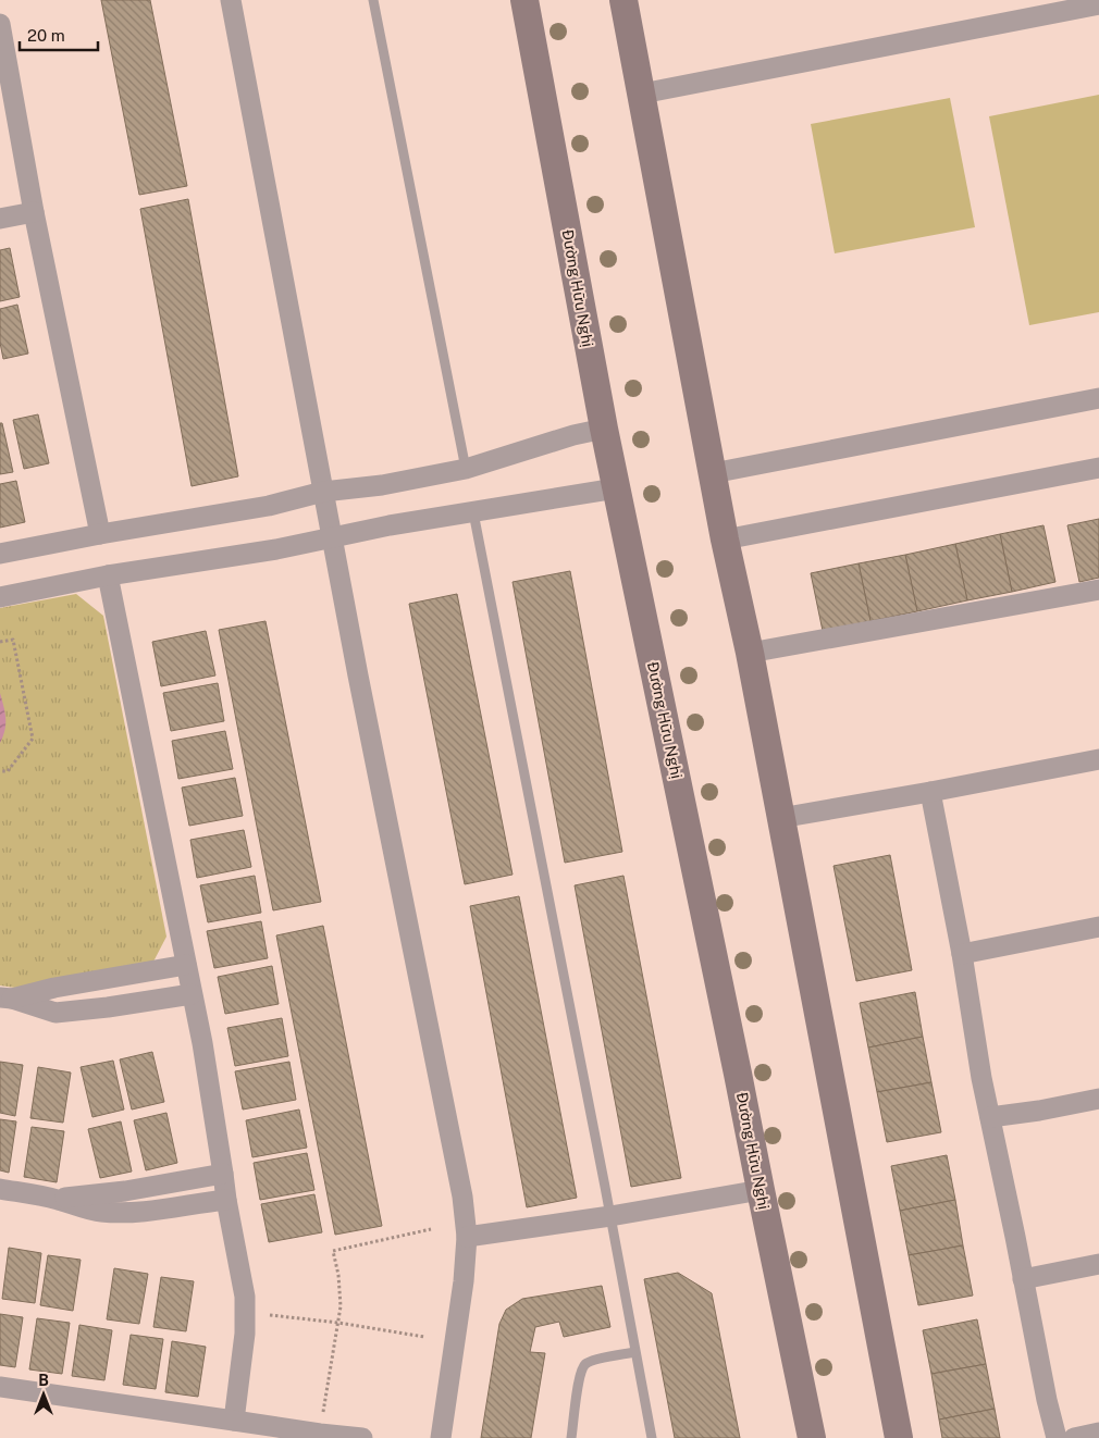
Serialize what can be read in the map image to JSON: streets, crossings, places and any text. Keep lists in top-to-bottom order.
{
  "streets": {
    "main road": ["Đường Hữu Nghị"]
  },
  "scale_bar": "20 m",
  "north": "top"
}
